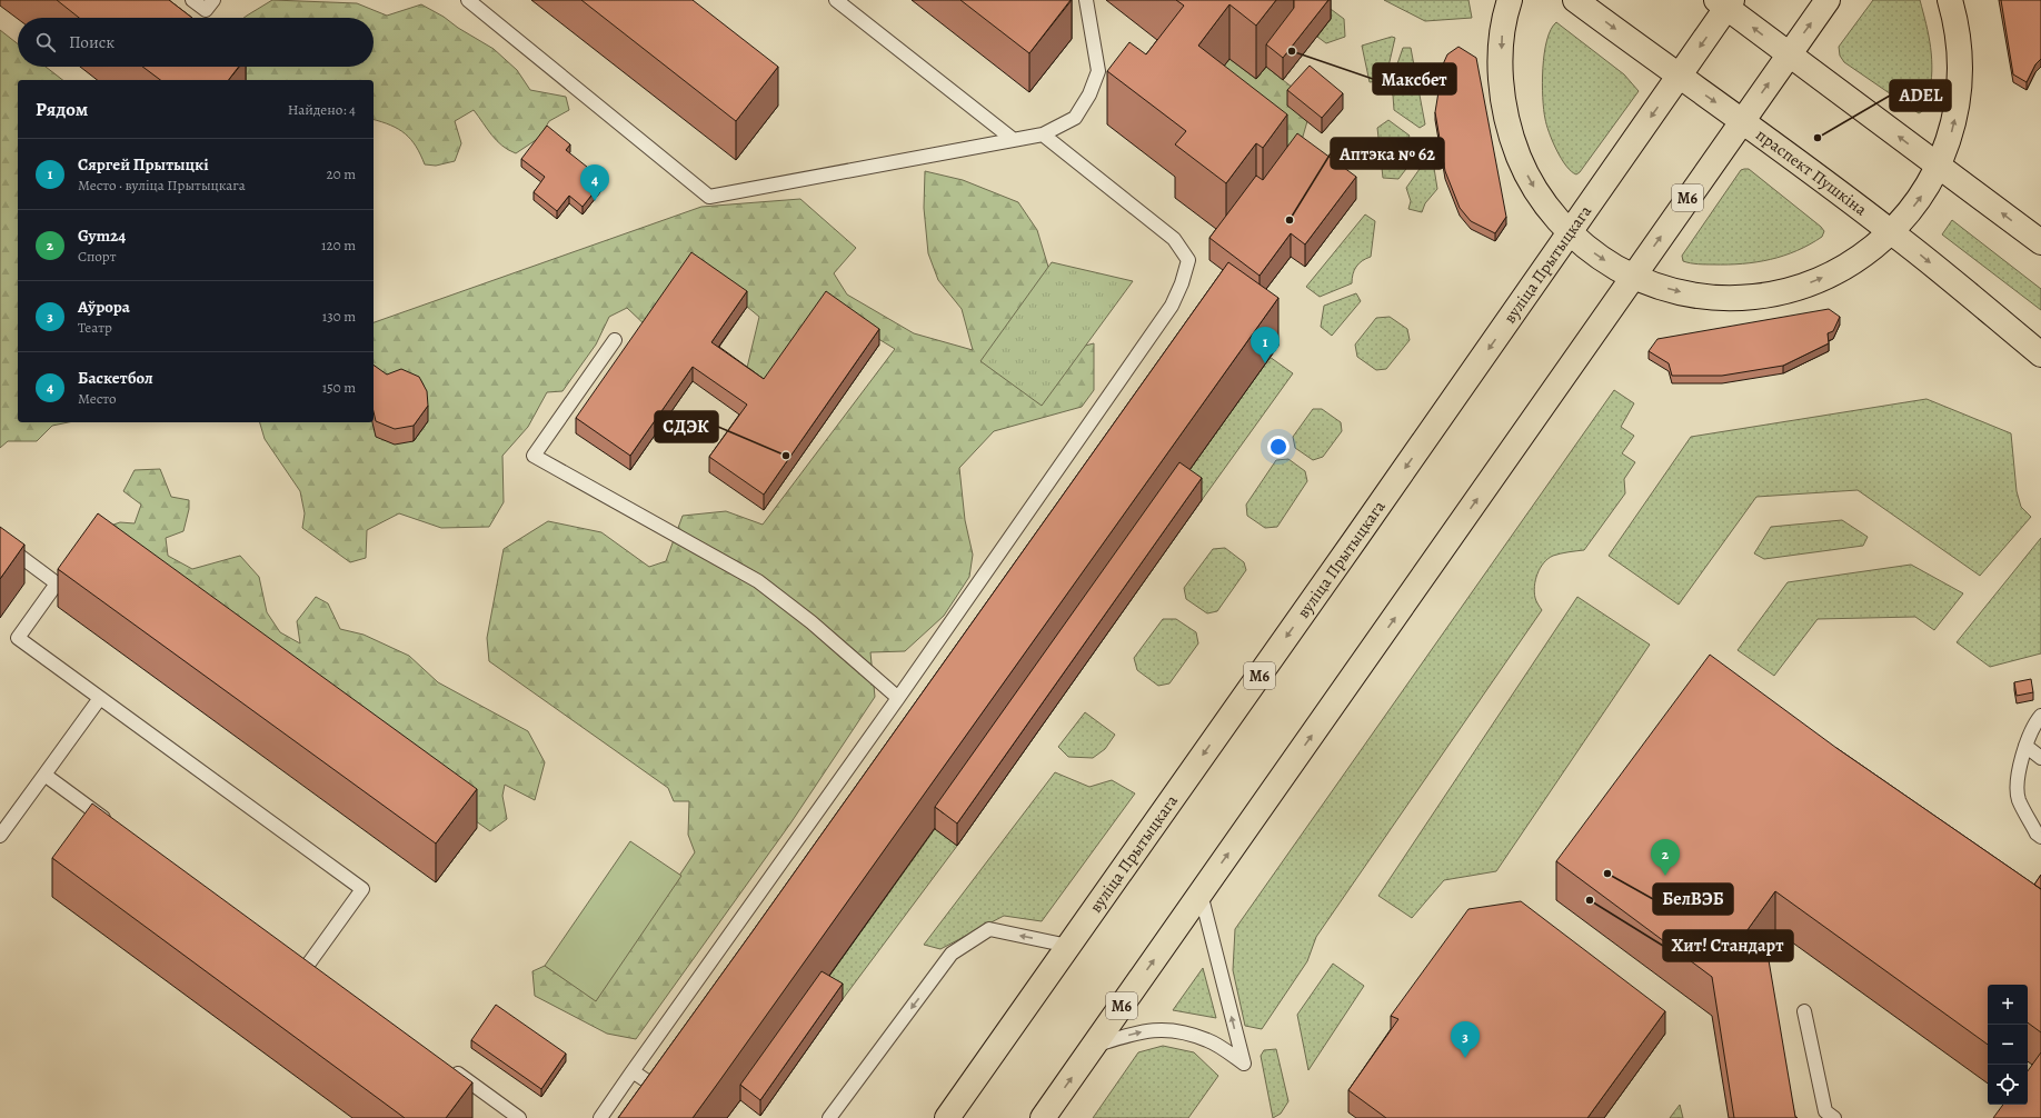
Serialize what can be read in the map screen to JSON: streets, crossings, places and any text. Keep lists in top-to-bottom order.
{
  "streets": {
    "main road": ["праспект Пушкіна", "М6", "вуліца Прытыцкага"]
  },
  "crossings": [
    ["праспект Пушкіна", "М6"],
    ["праспект Пушкіна", "вуліца Прытыцкага"]
  ],
  "places": [
    "Максбет",
    "ADEL",
    "Аптэка № 62",
    "СДЭК",
    "БелВЭБ",
    "Хит! Стандарт"
  ],
  "page": {
    "search": "Поиск",
    "heading": ["Рядом", "Найдено: 4"],
    "list": [
      {
        "mark": "1",
        "name": "Сяргей Прытыцкі",
        "note": "Место · вуліца Прытыцкага",
        "value": "20 m"
      },
      {
        "mark": "2",
        "name": "Gym24",
        "note": "Спорт",
        "value": "120 m"
      },
      {
        "mark": "3",
        "name": "Аўрора",
        "note": "Театр",
        "value": "130 m"
      },
      {
        "mark": "4",
        "name": "Баскетбол",
        "note": "Место",
        "value": "150 m"
      }
    ],
    "pins": [
      "4",
      "1",
      "2",
      "3"
    ],
    "map_buttons": ["+", "−"]
  }
}
